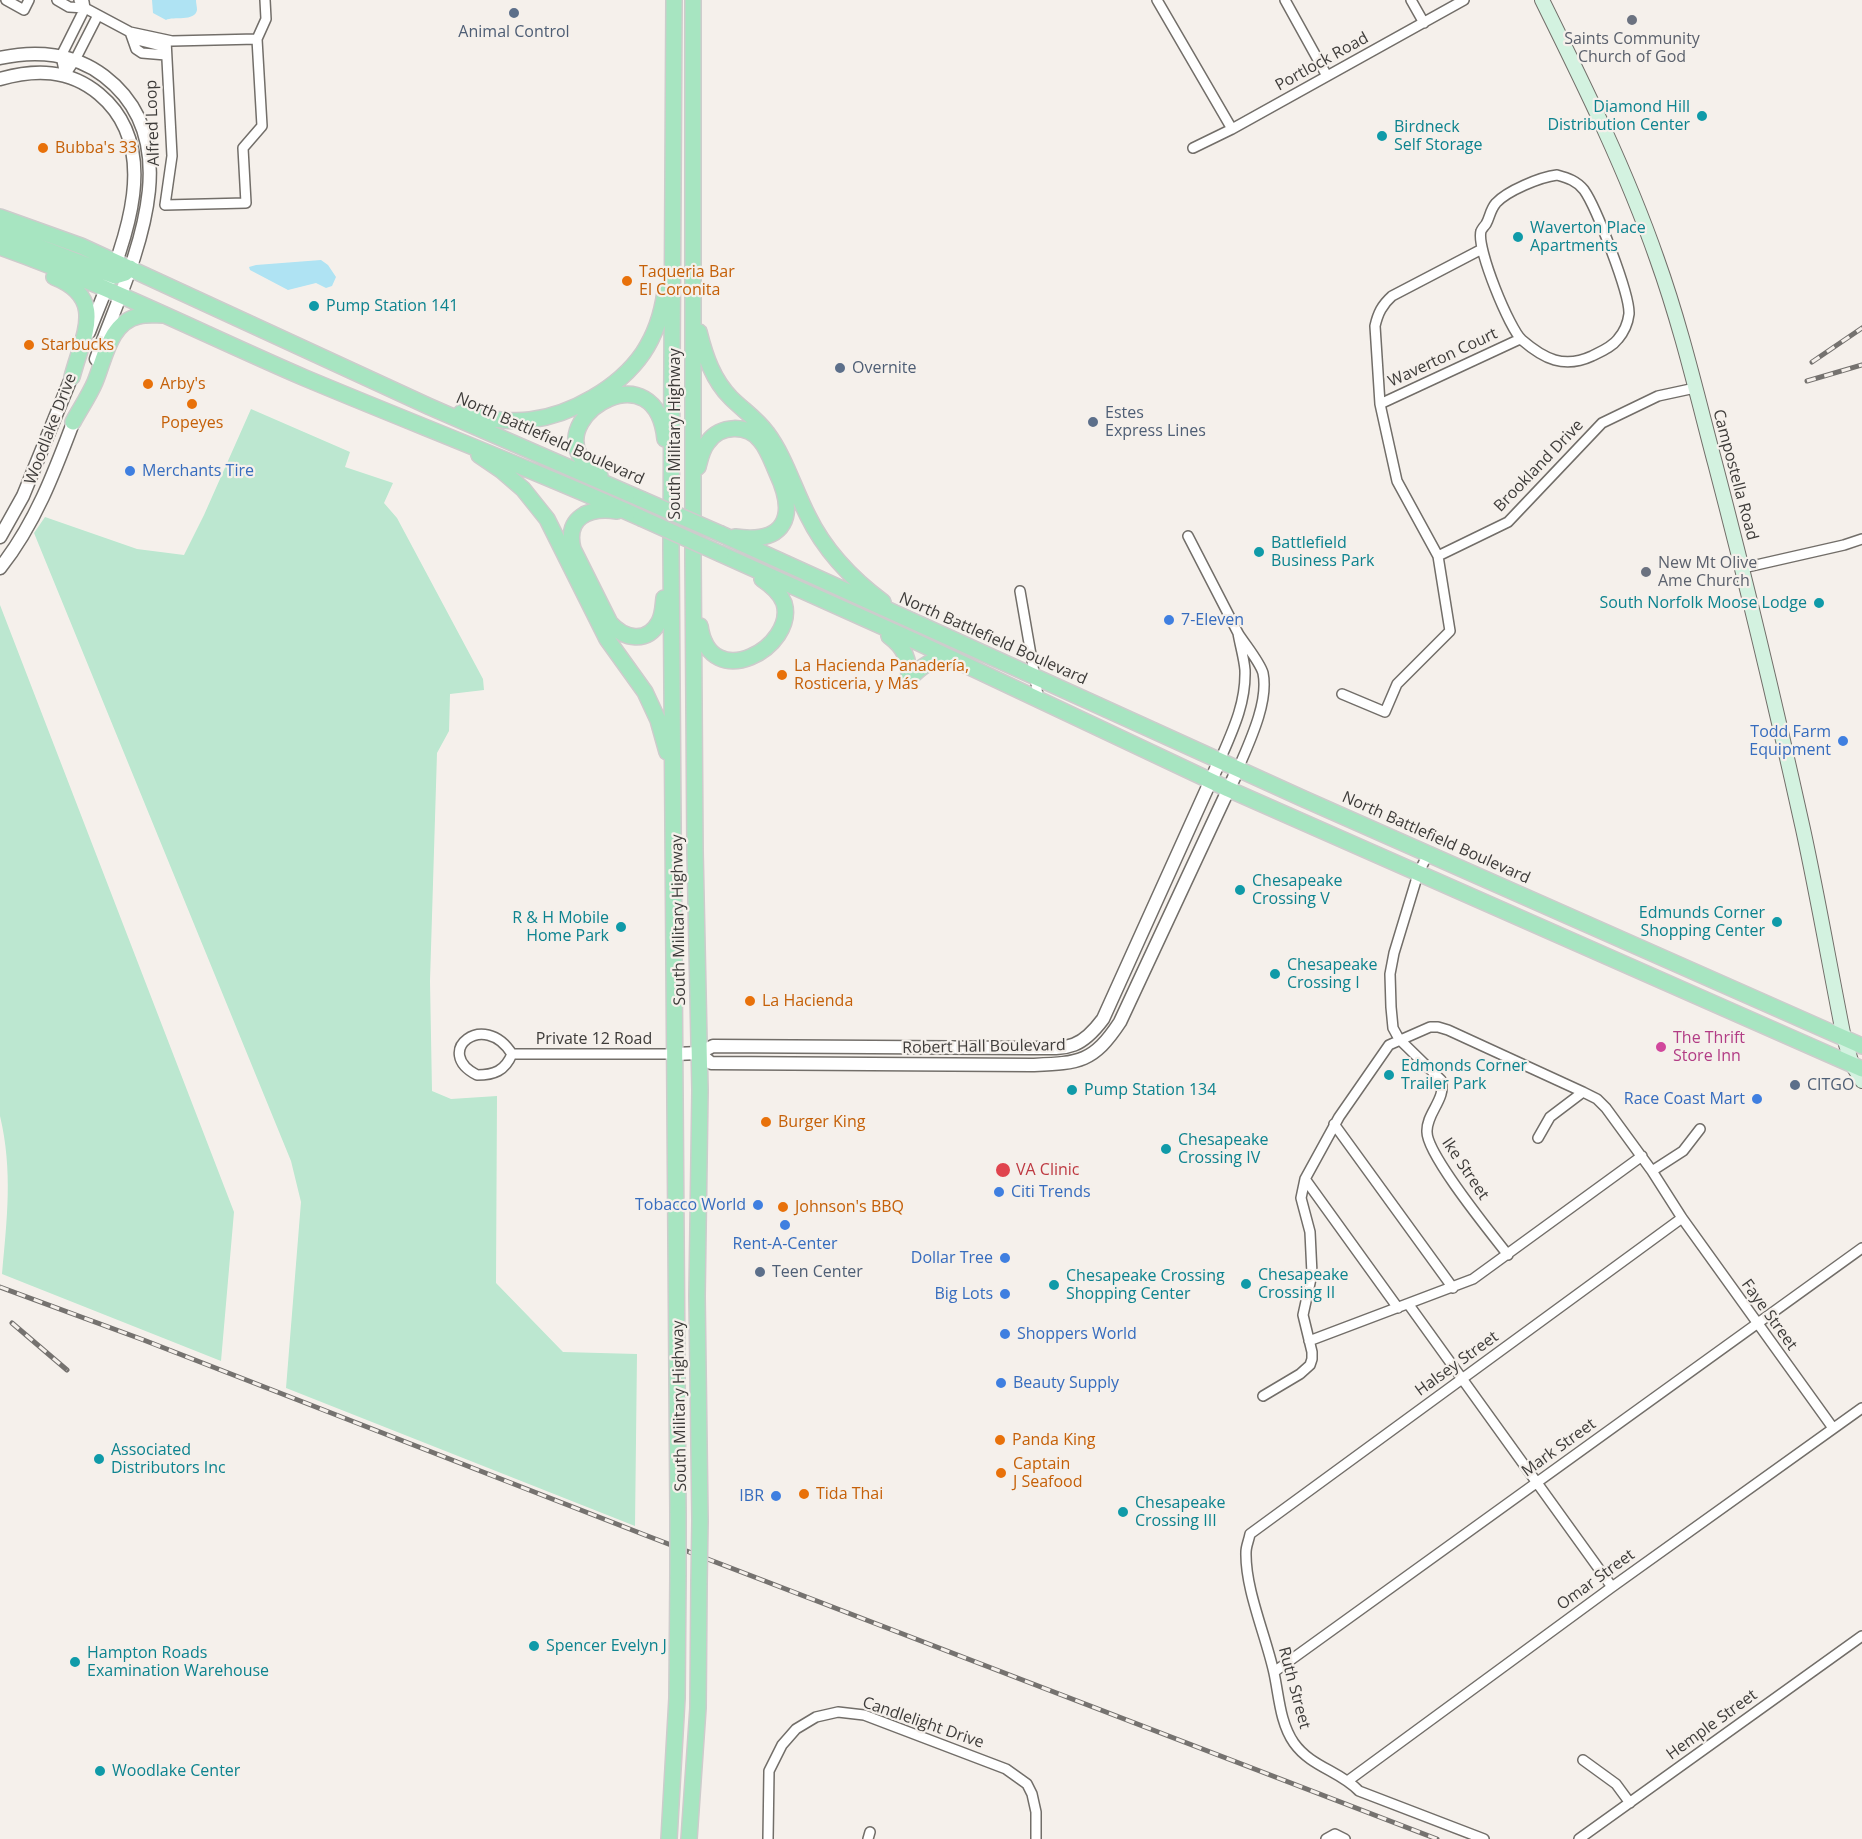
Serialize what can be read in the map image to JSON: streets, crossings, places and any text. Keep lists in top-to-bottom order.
{
  "streets": {
    "main road": ["South Military Highway", "North Battlefield Boulevard", "Campostella Road"],
    "street": [
      "Portlock Road",
      "Alfred Loop",
      "Waverton Court",
      "Woodlake Drive",
      "Brookland Drive",
      "Private 12 Road",
      "Robert Hall Boulevard",
      "Ike Street",
      "Faye Street",
      "Halsey Street",
      "Mark Street",
      "Omar Street",
      "Ruth Street",
      "Candlelight Drive",
      "Hemple Street"
    ]
  },
  "crossings": [
    ["Woodlake Drive", "North Battlefield Boulevard"],
    ["South Military Highway", "Private 12 Road"],
    ["South Military Highway", "Robert Hall Boulevard"],
    ["North Battlefield Boulevard", "Campostella Road"],
    ["North Battlefield Boulevard", "Robert Hall Boulevard"],
    ["Brookland Drive", "Campostella Road"],
    ["Private 12 Road", "Robert Hall Boulevard"],
    ["Faye Street", "Halsey Street"],
    ["Faye Street", "Mark Street"],
    ["Faye Street", "Omar Street"],
    ["Halsey Street", "Ruth Street"],
    ["Mark Street", "Ruth Street"],
    ["Omar Street", "Ruth Street"]
  ],
  "places": [
    "Animal Control",
    "Saints Community Church of God",
    "Diamond Hill Distribution Center",
    "Birdneck Self Storage",
    "Bubba's 33",
    "Waverton Place Apartments",
    "Taqueria Bar El Coronita",
    "Pump Station 141",
    "Starbucks",
    "Overnite",
    "Arby's",
    "Popeyes",
    "Estes Express Lines",
    "Merchants Tire",
    "Battlefield Business Park",
    "New Mt Olive Ame Church",
    "South Norfolk Moose Lodge",
    "7-Eleven",
    "La Hacienda Panadería, Rosticeria, y Más",
    "Todd Farm Equipment",
    "Chesapeake Crossing V",
    "Edmunds Corner Shopping Center",
    "R & H Mobile Home Park",
    "Chesapeake Crossing I",
    "La Hacienda",
    "The Thrift Store Inn",
    "Edmonds Corner Trailer Park",
    "CITGO",
    "Pump Station 134",
    "Race Coast Mart",
    "Burger King",
    "Chesapeake Crossing IV",
    "VA Clinic",
    "Citi Trends",
    "Tobacco World",
    "Johnson's BBQ",
    "Rent-A-Center",
    "Dollar Tree",
    "Teen Center",
    "Chesapeake Crossing II",
    "Chesapeake Crossing Shopping Center",
    "Big Lots",
    "Shoppers World",
    "Beauty Supply",
    "Panda King",
    "Associated Distributors Inc",
    "Captain J Seafood",
    "Tida Thai",
    "IBR",
    "Chesapeake Crossing III",
    "Spencer Evelyn J",
    "Hampton Roads Examination Warehouse",
    "Woodlake Center"
  ]
}
